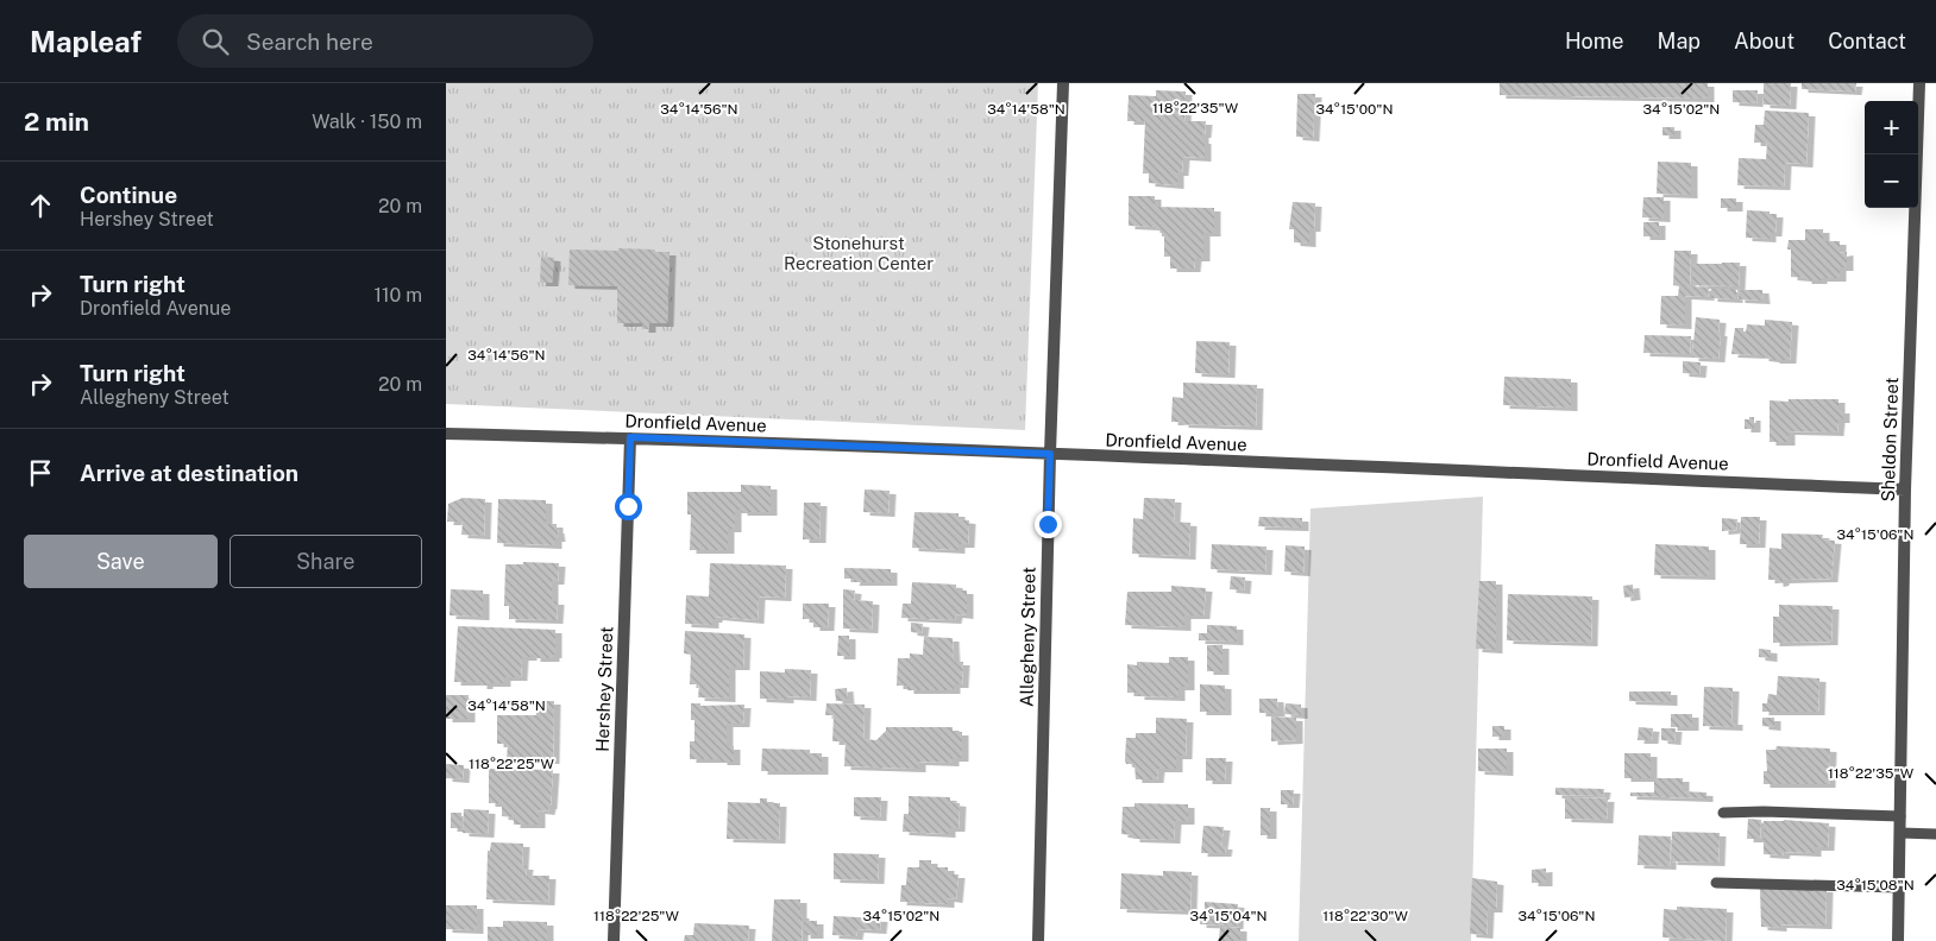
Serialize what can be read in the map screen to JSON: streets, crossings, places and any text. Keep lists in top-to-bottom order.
{
  "streets": {
    "street": [
      "Dronfield Avenue",
      "Sheldon Street",
      "Allegheny Street",
      "Hershey Street"
    ]
  },
  "crossings": [
    ["Dronfield Avenue", "Sheldon Street"],
    ["Dronfield Avenue", "Allegheny Street"],
    ["Dronfield Avenue", "Hershey Street"]
  ],
  "parks": ["Stonehurst Recreation Center"],
  "page": {
    "header": "Mapleaf",
    "search": "Search here",
    "nav": [
      "Home",
      "Map",
      "About",
      "Contact"
    ],
    "heading": ["2 min", "Walk · 150 m"],
    "map_buttons": ["+", "−"],
    "list": [
      ["Continue", "Hershey Street", "20 m"],
      ["Turn right", "Dronfield Avenue", "110 m"],
      ["Turn right", "Allegheny Street", "20 m"],
      "Arrive at destination"
    ],
    "buttons": ["Save", "Share"]
  },
  "coordinates": [
    "118°22'35\"W",
    "34°14'56\"N",
    "34°14'58\"N",
    "34°15'00\"N",
    "34°15'02\"N",
    "34°15'06\"N",
    "118°22'25\"W",
    "34°15'08\"N",
    "34°15'04\"N",
    "118°22'30\"W"
  ]
}
